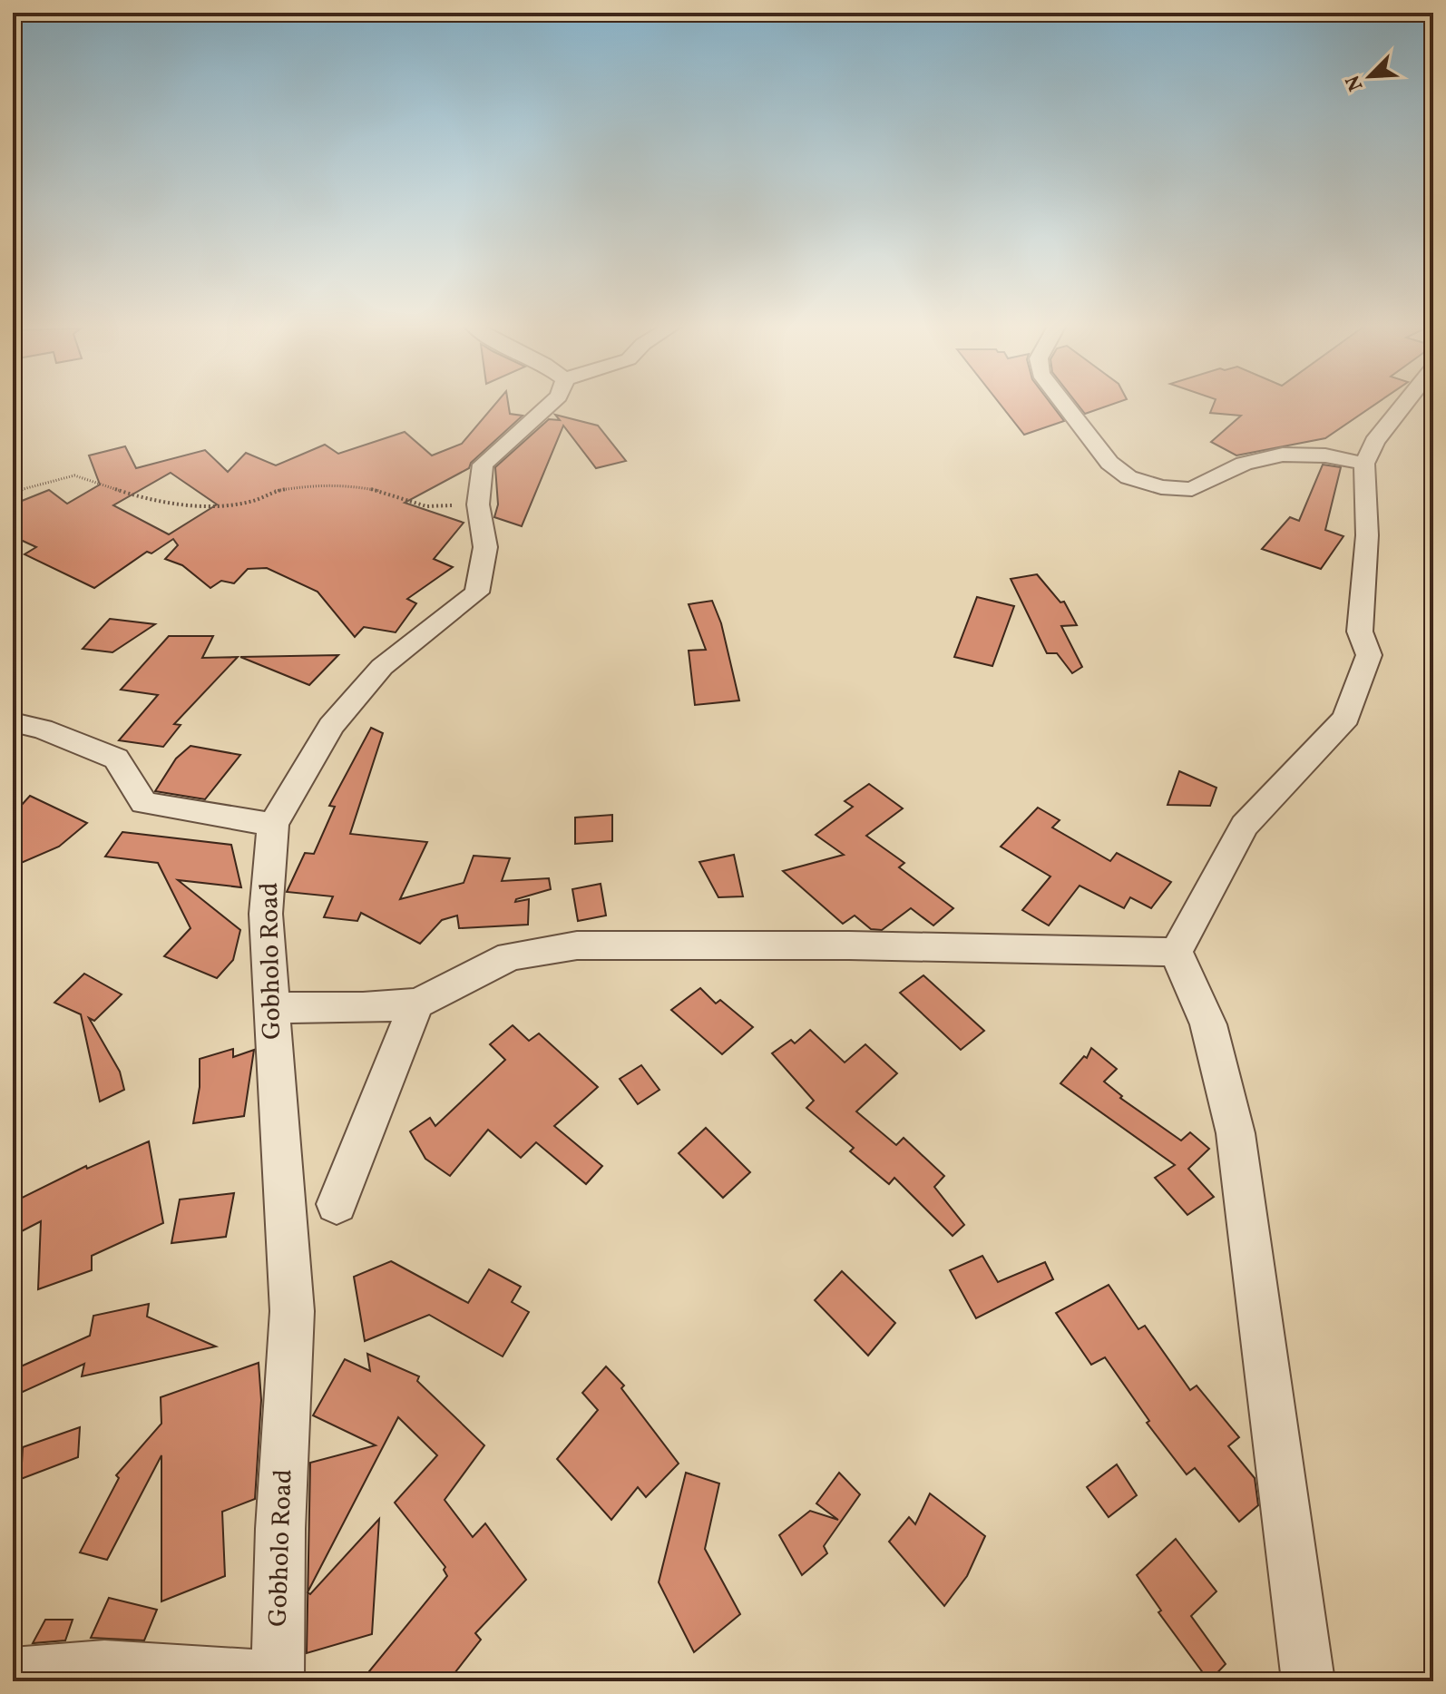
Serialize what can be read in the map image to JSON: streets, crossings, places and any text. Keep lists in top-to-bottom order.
{
  "streets": {
    "street": ["Gobholo Road"]
  },
  "north": "bottom left"
}
